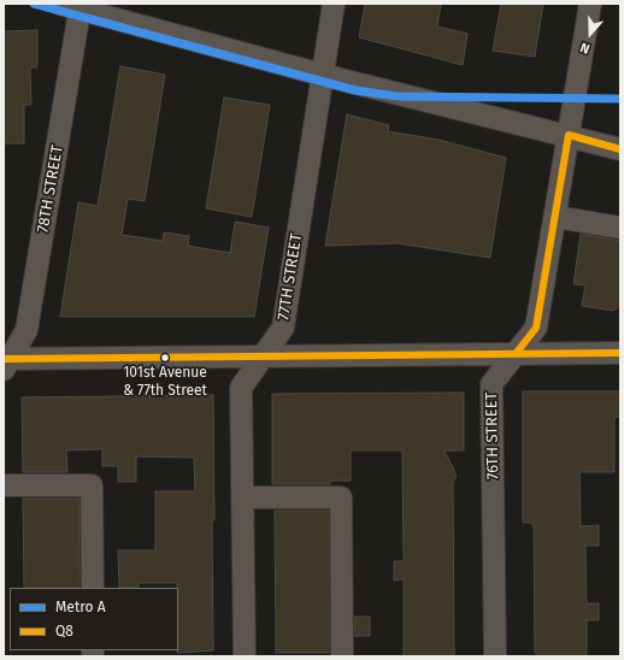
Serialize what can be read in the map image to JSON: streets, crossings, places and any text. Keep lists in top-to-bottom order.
{
  "streets": {
    "street": ["78TH STREET", "77TH STREET", "76TH STREET"]
  },
  "places": ["101st Avenue & 77th Street"],
  "lines": ["metro line A", "transit line Q8"],
  "legend": ["Metro A", "Q8"],
  "north": "bottom"
}
